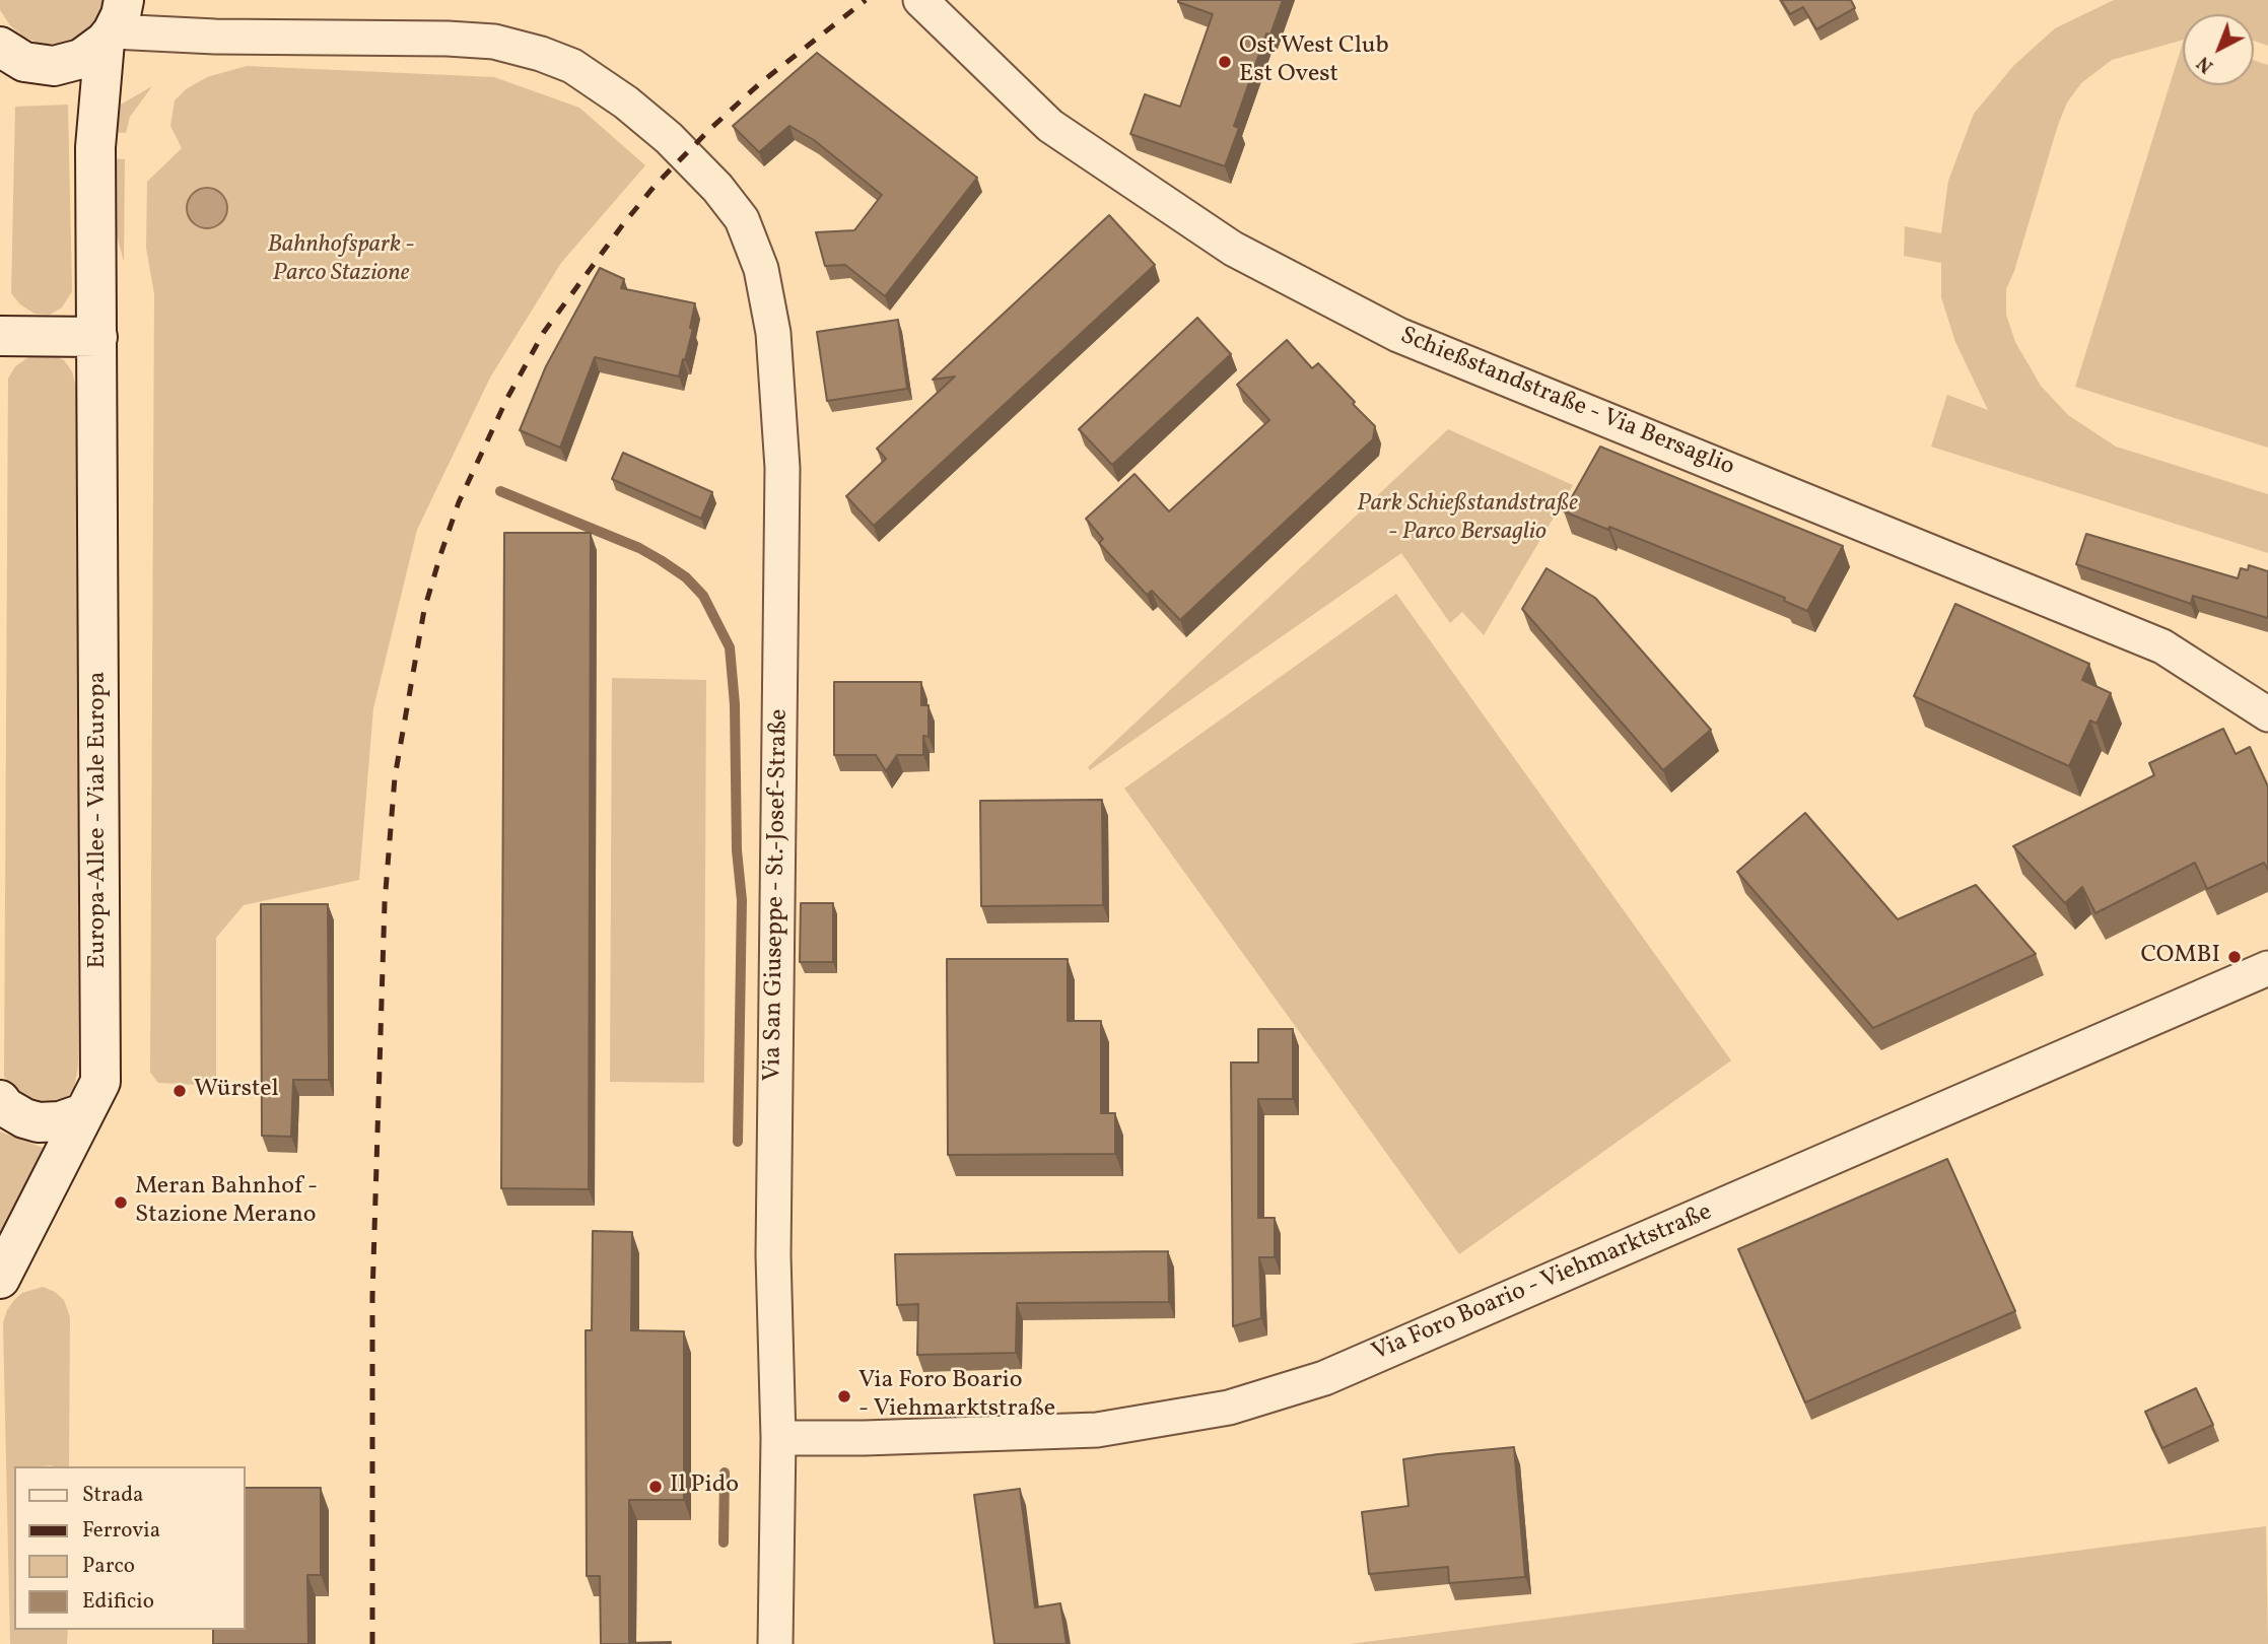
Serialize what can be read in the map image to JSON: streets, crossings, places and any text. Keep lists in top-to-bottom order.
{
  "streets": {
    "street": [
      "Schießstandstraße - Via Bersaglio",
      "Europa-Allee - Viale Europa",
      "Via San Giuseppe - St.-Josef-Straße",
      "Via Foro Boario - Viehmarktstraße"
    ]
  },
  "crossings": [
    ["Europa-Allee - Viale Europa", "Via San Giuseppe - St.-Josef-Straße"],
    ["Via San Giuseppe - St.-Josef-Straße", "Via Foro Boario - Viehmarktstraße"]
  ],
  "parks": ["Bahnhofspark - Parco Stazione", "Park Schießstandstraße - Parco Bersaglio"],
  "places": [
    "Ost West Club Est Ovest",
    "COMBI",
    "Würstel",
    "Meran Bahnhof - Stazione Merano",
    "Via Foro Boario - Viehmarktstraße",
    "Il Pido"
  ],
  "legend": [
    "Strada",
    "Ferrovia",
    "Parco",
    "Edificio"
  ],
  "north": "bottom left"
}
